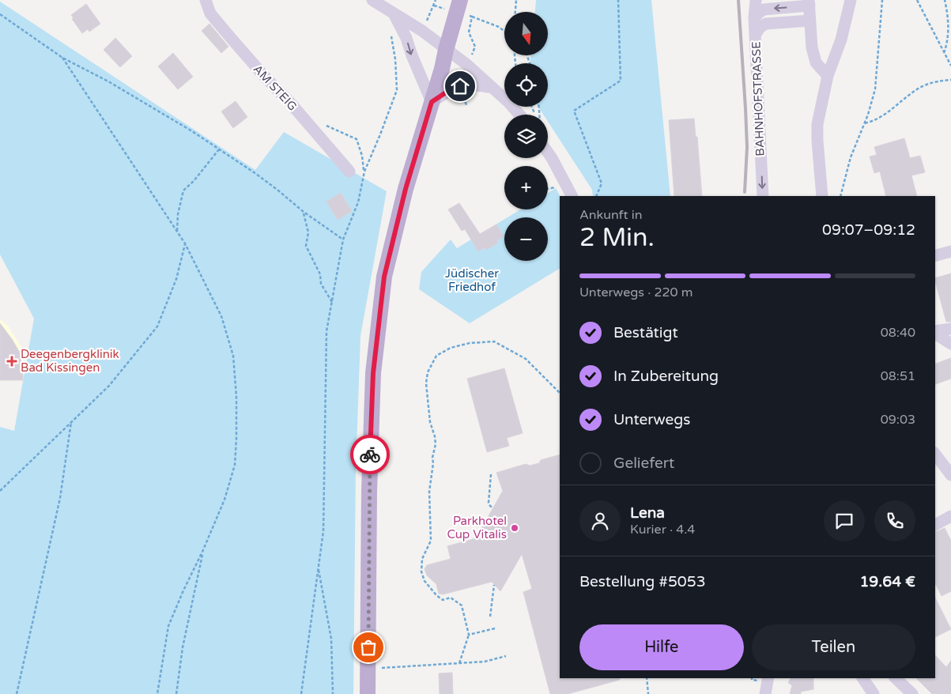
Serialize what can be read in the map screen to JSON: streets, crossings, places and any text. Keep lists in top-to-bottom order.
{
  "streets": {
    "street": ["AM STEIG", "BAHNHOFSTRASSE"]
  },
  "parks": ["Jüdischer Friedhof"],
  "places": {
    "health": ["Deegenbergklinik Bad Kissingen"],
    "other": ["Parkhotel Cup Vitalis"]
  },
  "north": "bottom",
  "page": {
    "map_buttons": ["+", "−"],
    "heading": ["2 Min.", "Ankunft in", "09:07–09:12"],
    "panel": [
      "Lena",
      "Kurier · 4.4",
      "Bestellung #5053",
      "19.64 €"
    ],
    "bar": "Unterwegs · 220 m",
    "list": [
      ["Bestätigt", "08:40"],
      ["In Zubereitung", "08:51"],
      ["Unterwegs", "09:03"],
      "Geliefert"
    ],
    "buttons": ["Hilfe", "Teilen"]
  }
}
